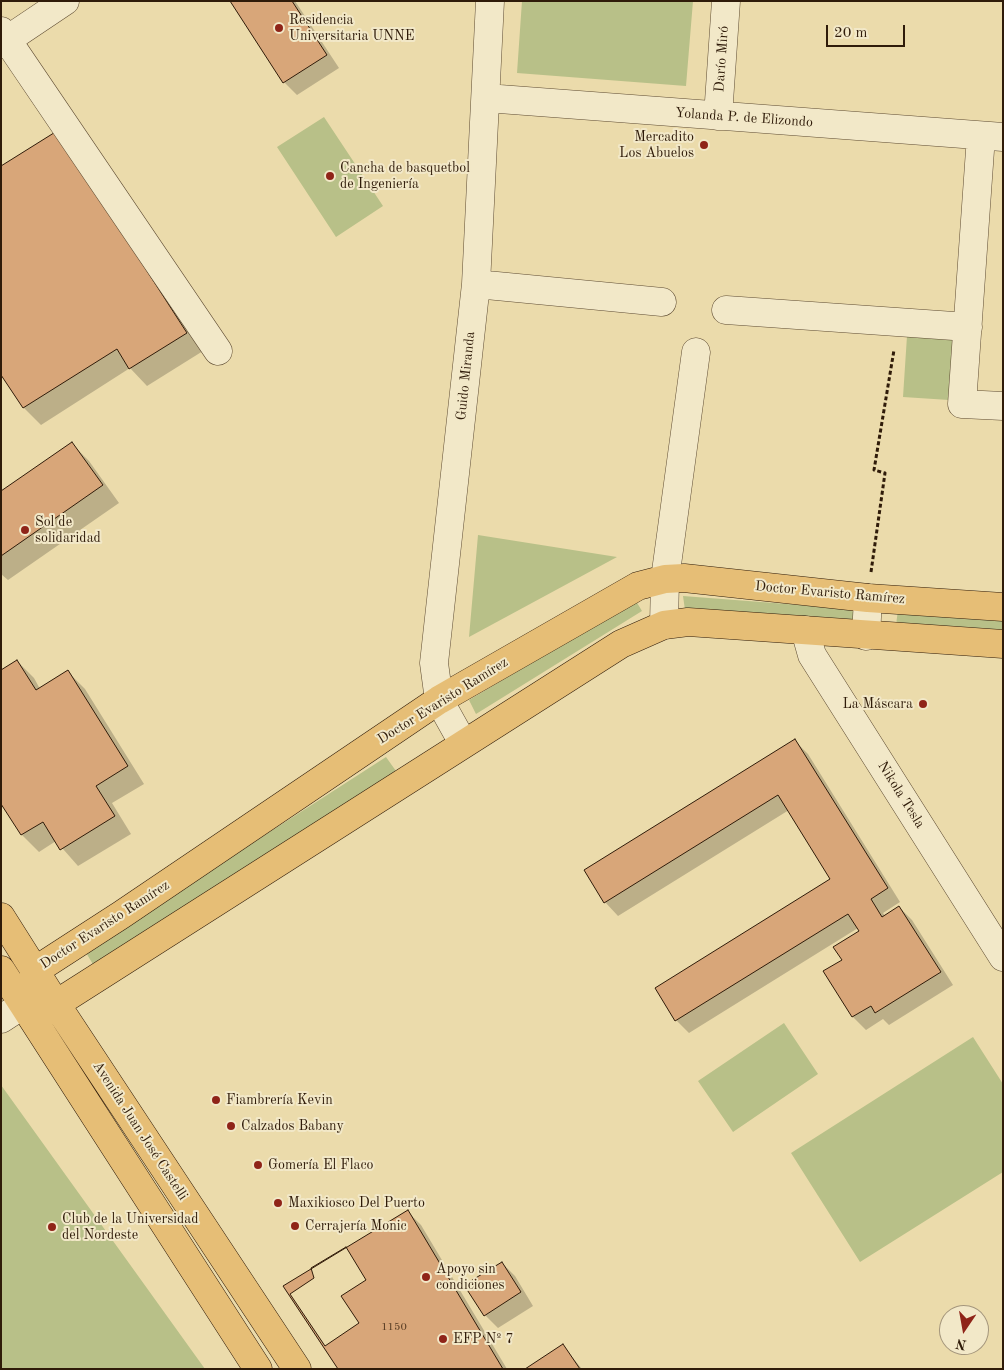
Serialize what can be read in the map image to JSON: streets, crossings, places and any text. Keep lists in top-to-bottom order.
{
  "streets": {
    "main road": ["Doctor Evaristo Ramírez", "Avenida Juan José Castelli"],
    "street": [
      "Darío Miró",
      "Yolanda P. de Elizondo",
      "Guido Miranda",
      "Nikola Tesla"
    ]
  },
  "crossings": [
    ["Darío Miró", "Yolanda P. de Elizondo"],
    ["Yolanda P. de Elizondo", "Guido Miranda"],
    ["Guido Miranda", "Doctor Evaristo Ramírez"],
    ["Doctor Evaristo Ramírez", "Avenida Juan José Castelli"]
  ],
  "places": [
    "Residencia Universitaria UNNE",
    "Mercadito Los Abuelos",
    "Cancha de basquetbol de Ingeniería",
    "Sol de solidaridad",
    "La Máscara",
    "Fiambrería Kevin",
    "Calzados Babany",
    "Gomería El Flaco",
    "Maxikiosco Del Puerto",
    "Cerrajería Monic",
    "Club de la Universidad del Nordeste",
    "Apoyo sin condiciones",
    "EFP Nº 7"
  ],
  "house_numbers": ["1150"],
  "scale_bar": "20 m",
  "north": "bottom"
}
